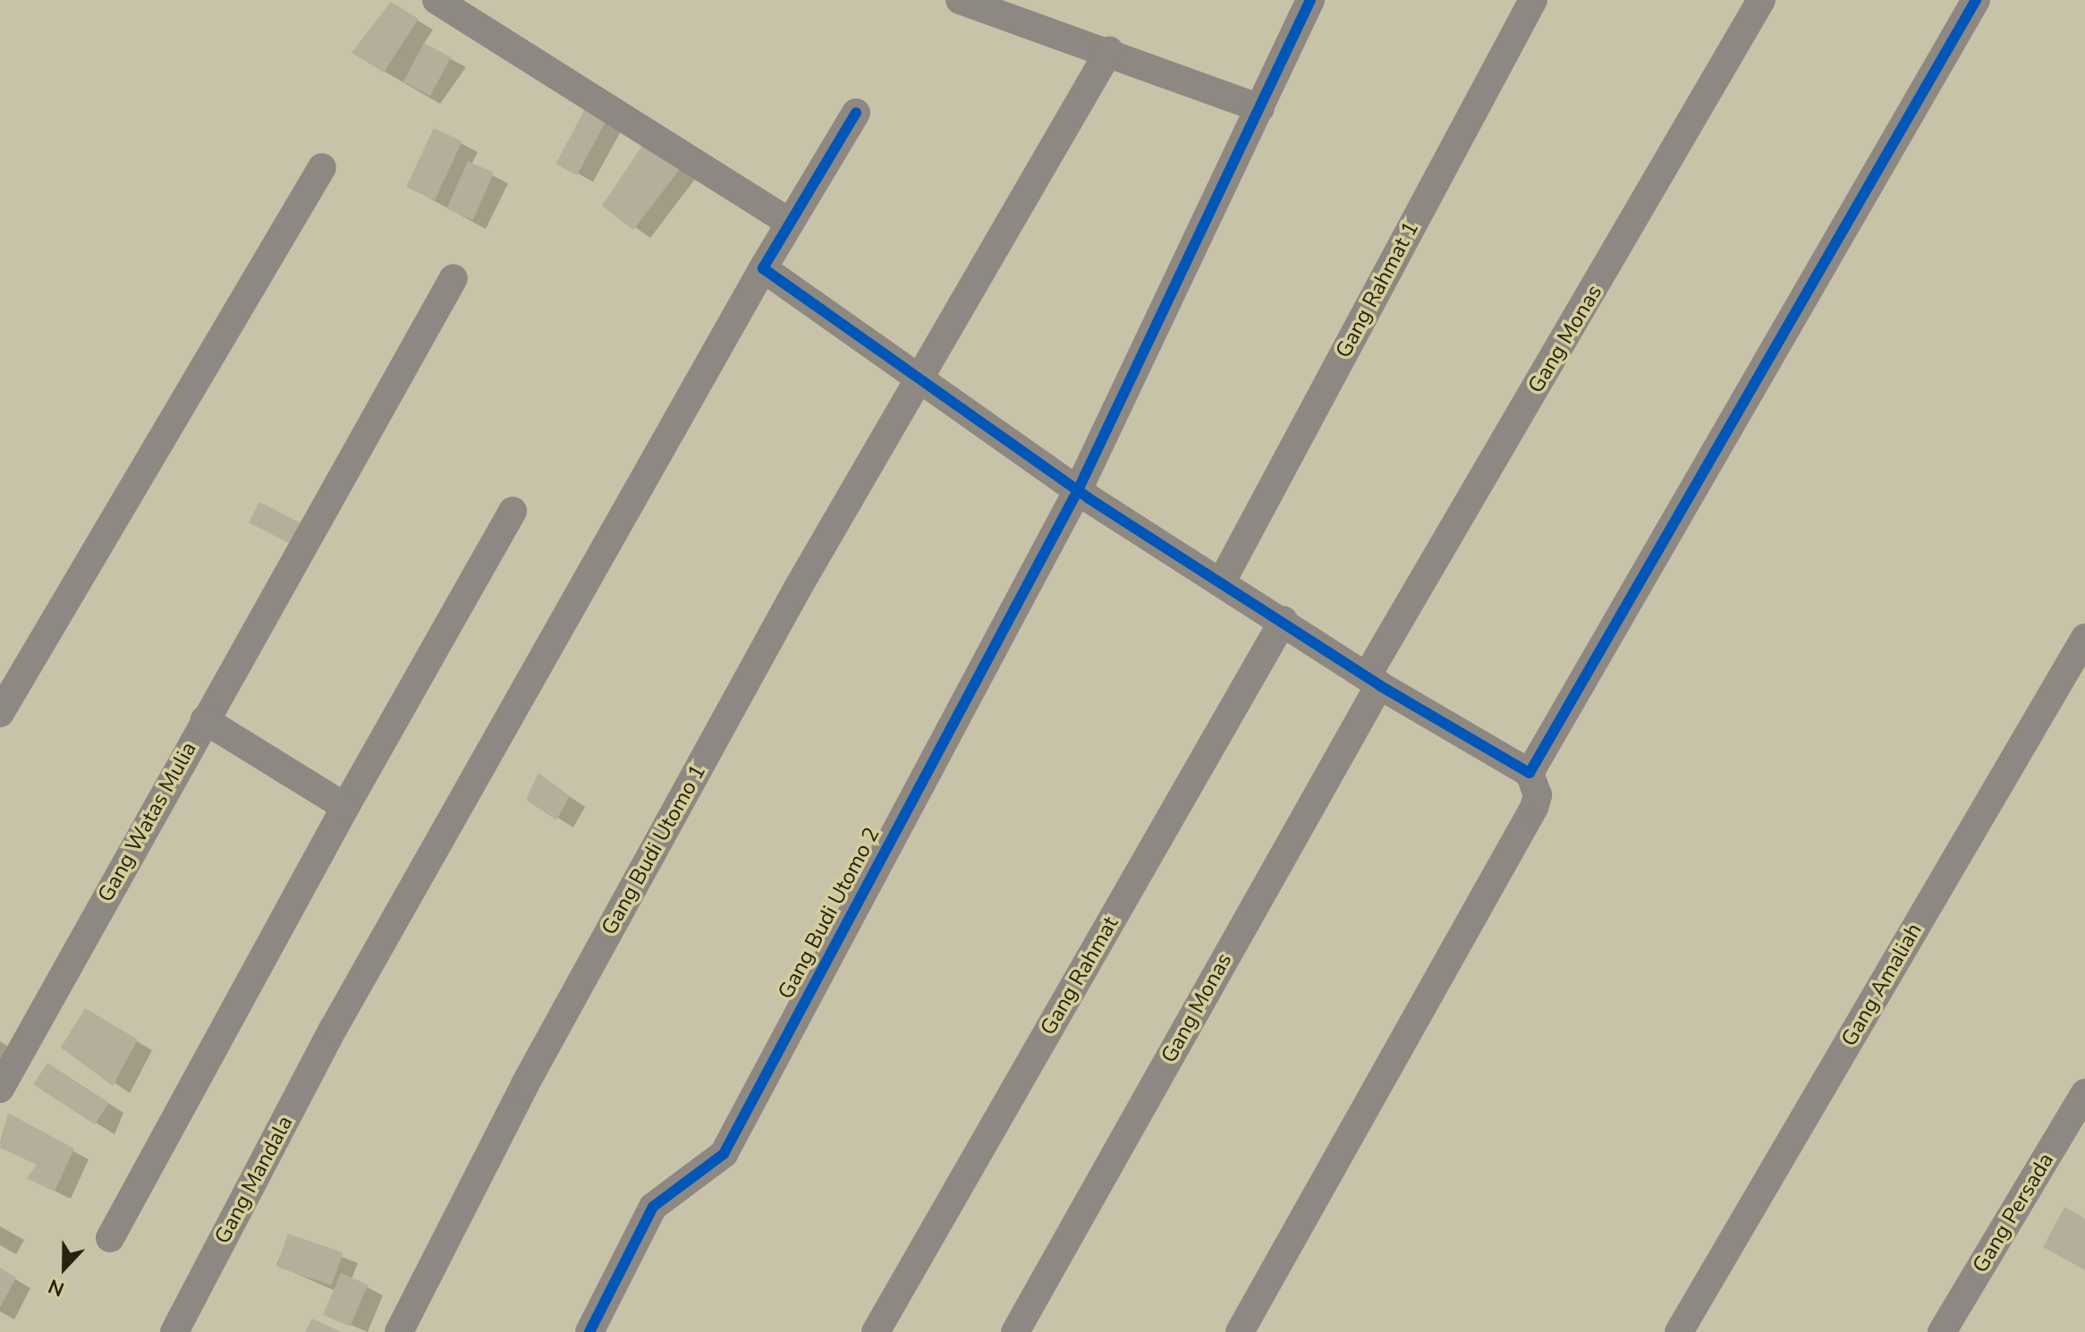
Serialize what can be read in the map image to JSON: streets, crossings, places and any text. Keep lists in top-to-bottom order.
{
  "streets": {
    "street": [
      "Gang Rahmat 1",
      "Gang Monas",
      "Gang Watas Mulia",
      "Gang Budi Utomo 1",
      "Gang Budi Utomo 2",
      "Gang Rahmat",
      "Gang Amaliah",
      "Gang Mandala",
      "Gang Persada"
    ]
  },
  "north": "bottom"
}
